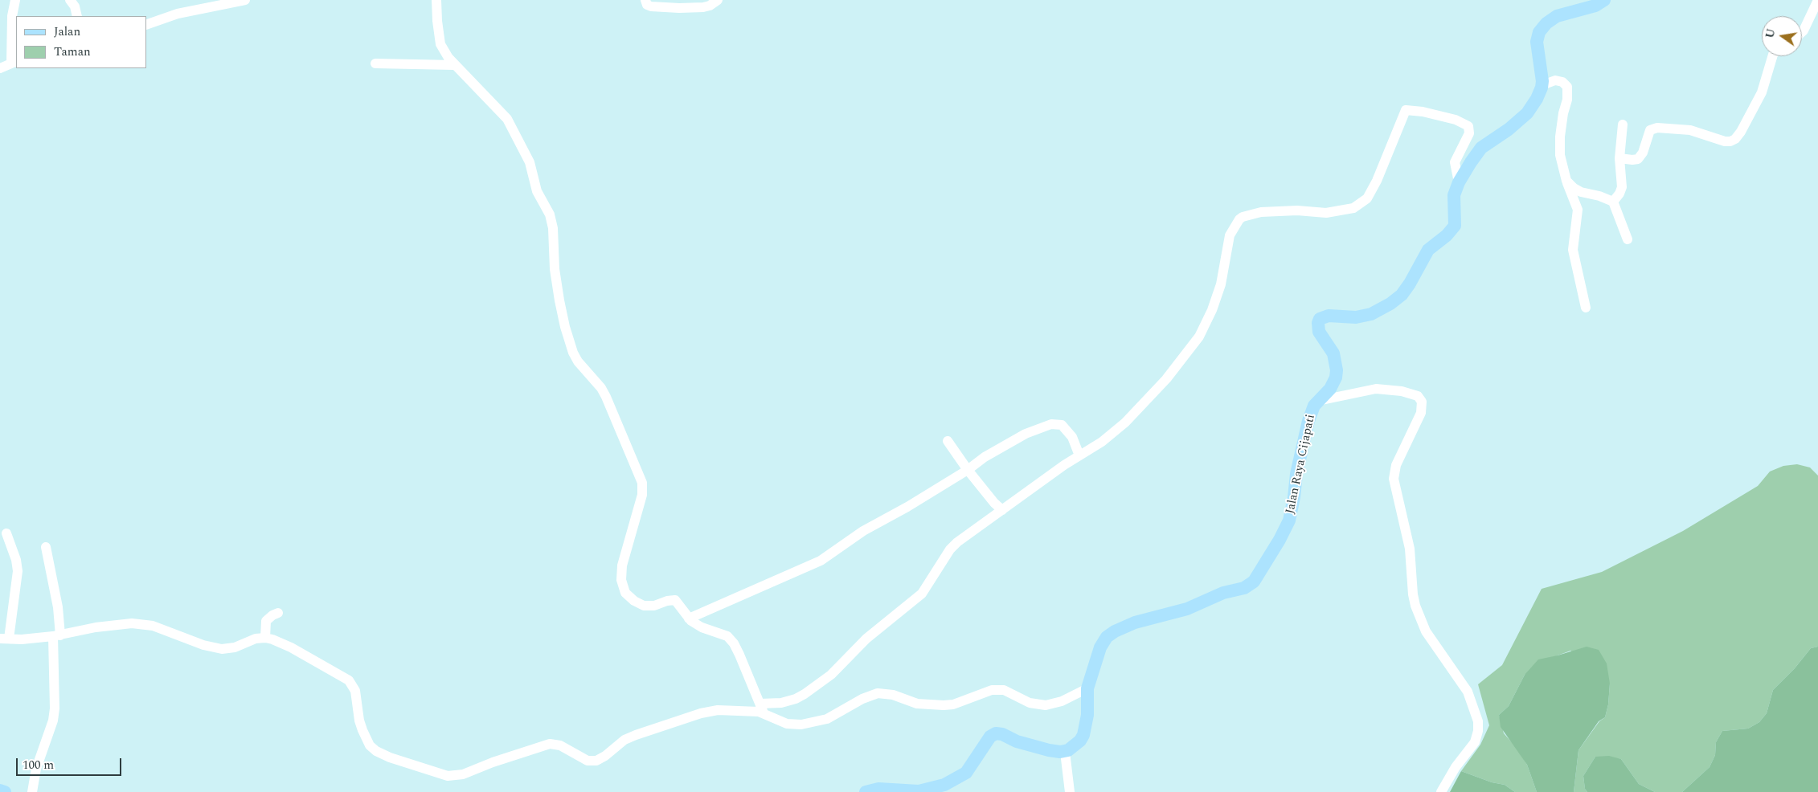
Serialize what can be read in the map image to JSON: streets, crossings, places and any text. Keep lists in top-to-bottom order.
{
  "streets": {
    "main road": ["Jalan Raya Cijapati"]
  },
  "legend": ["Jalan", "Taman"],
  "scale_bar": "100 m",
  "north": "left"
}
